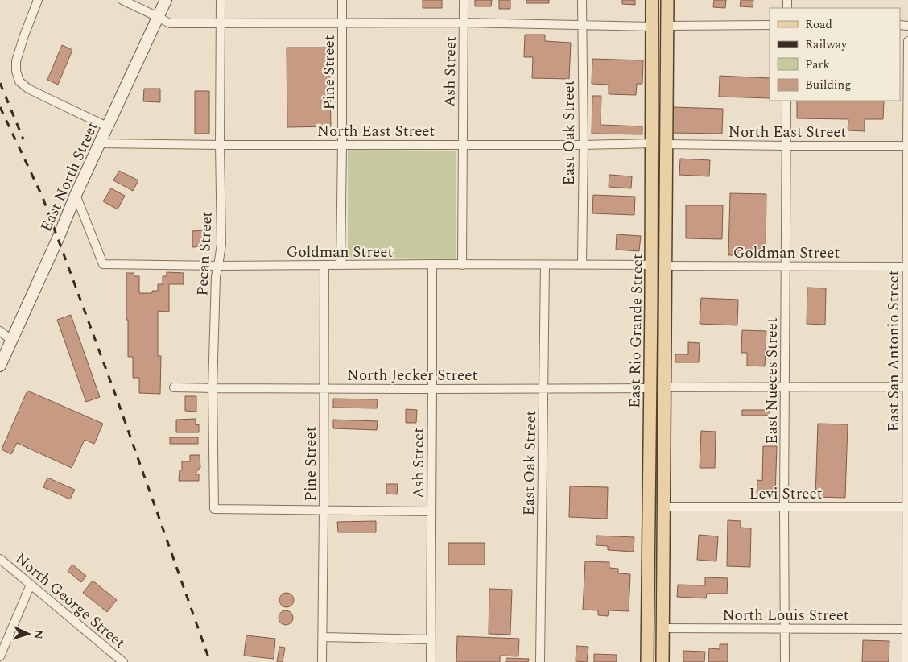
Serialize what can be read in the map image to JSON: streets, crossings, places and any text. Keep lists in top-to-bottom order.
{
  "streets": {
    "main road": ["East Rio Grande Street"],
    "street": [
      "Ash Street",
      "Pine Street",
      "North East Street",
      "East Oak Street",
      "East North Street",
      "Goldman Street",
      "Pecan Street",
      "East San Antonio Street",
      "North Jecker Street",
      "East Nueces Street",
      "Levi Street",
      "North George Street",
      "North Louis Street"
    ]
  },
  "crossings": [
    ["Ash Street", "North East Street"],
    ["Ash Street", "Goldman Street"],
    ["Ash Street", "North Jecker Street"],
    ["Pine Street", "North East Street"],
    ["Pine Street", "Goldman Street"],
    ["Pine Street", "Pecan Street"],
    ["Pine Street", "North Jecker Street"],
    ["North East Street", "East Oak Street"],
    ["North East Street", "East North Street"],
    ["North East Street", "Pecan Street"],
    ["North East Street", "East Rio Grande Street"],
    ["North East Street", "East San Antonio Street"],
    ["North East Street", "East Nueces Street"],
    ["East Oak Street", "Goldman Street"],
    ["East Oak Street", "North Jecker Street"],
    ["East North Street", "Goldman Street"],
    ["Goldman Street", "Pecan Street"],
    ["Goldman Street", "East Rio Grande Street"],
    ["Goldman Street", "East San Antonio Street"],
    ["Goldman Street", "East Nueces Street"],
    ["Pecan Street", "North Jecker Street"],
    ["East Rio Grande Street", "North Jecker Street"],
    ["East Rio Grande Street", "Levi Street"],
    ["East Rio Grande Street", "North Louis Street"],
    ["East San Antonio Street", "Levi Street"],
    ["East San Antonio Street", "North Louis Street"],
    ["East Nueces Street", "Levi Street"],
    ["East Nueces Street", "North Louis Street"]
  ],
  "legend": [
    "Road",
    "Railway",
    "Park",
    "Building"
  ],
  "north": "right"
}
